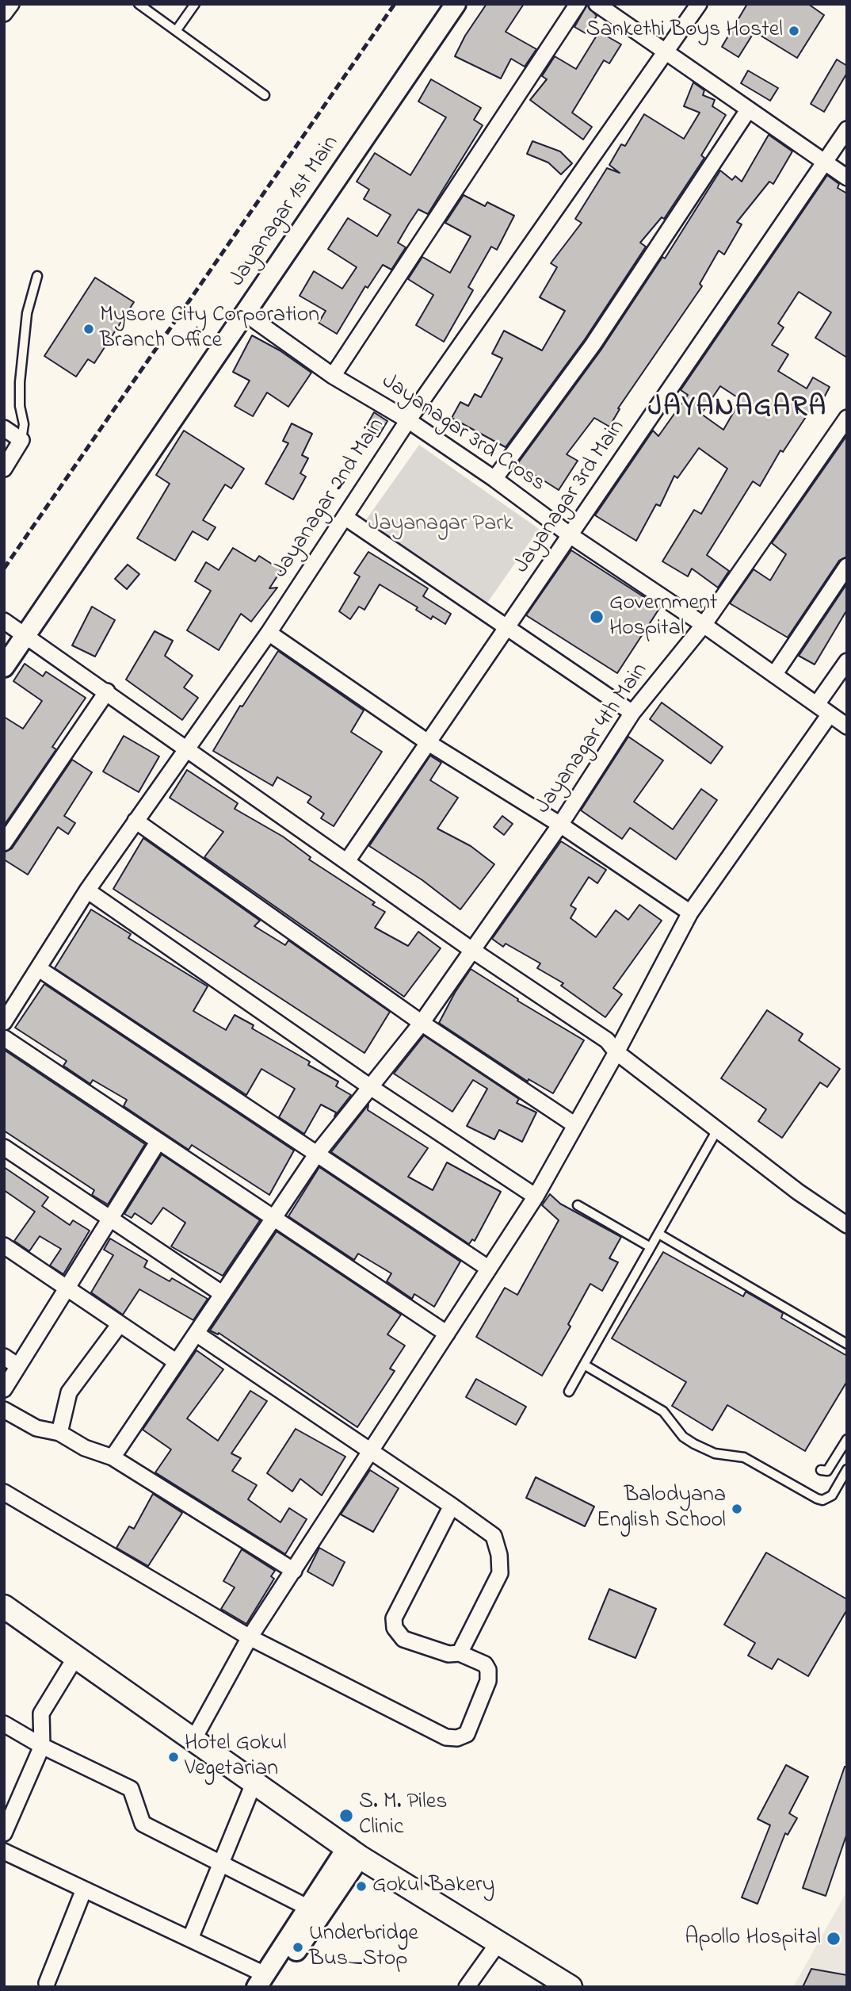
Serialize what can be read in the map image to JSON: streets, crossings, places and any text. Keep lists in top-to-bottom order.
{
  "streets": {
    "street": [
      "Jayanagar 1st Main",
      "Jayanagar 3rd Cross",
      "Jayanagar 3rd Main",
      "Jayanagar 2nd Main",
      "Jayanagar 4th Main"
    ]
  },
  "crossings": [
    ["Jayanagar 1st Main", "Jayanagar 3rd Cross"],
    ["Jayanagar 3rd Cross", "Jayanagar 3rd Main"],
    ["Jayanagar 3rd Cross", "Jayanagar 2nd Main"],
    ["Jayanagar 3rd Cross", "Jayanagar 4th Main"]
  ],
  "districts": ["JAYANAGARA"],
  "parks": ["Jayanagar Park"],
  "places": [
    "Sankethi Boys Hostel",
    "Mysore City Corporation Branch Office",
    "Government Hospital",
    "Balodyana English School",
    "Hotel Gokul Vegetarian",
    "S. M. Piles Clinic",
    "Gokul Bakery",
    "Apollo Hospital",
    "Underbridge Bus_Stop"
  ]
}
